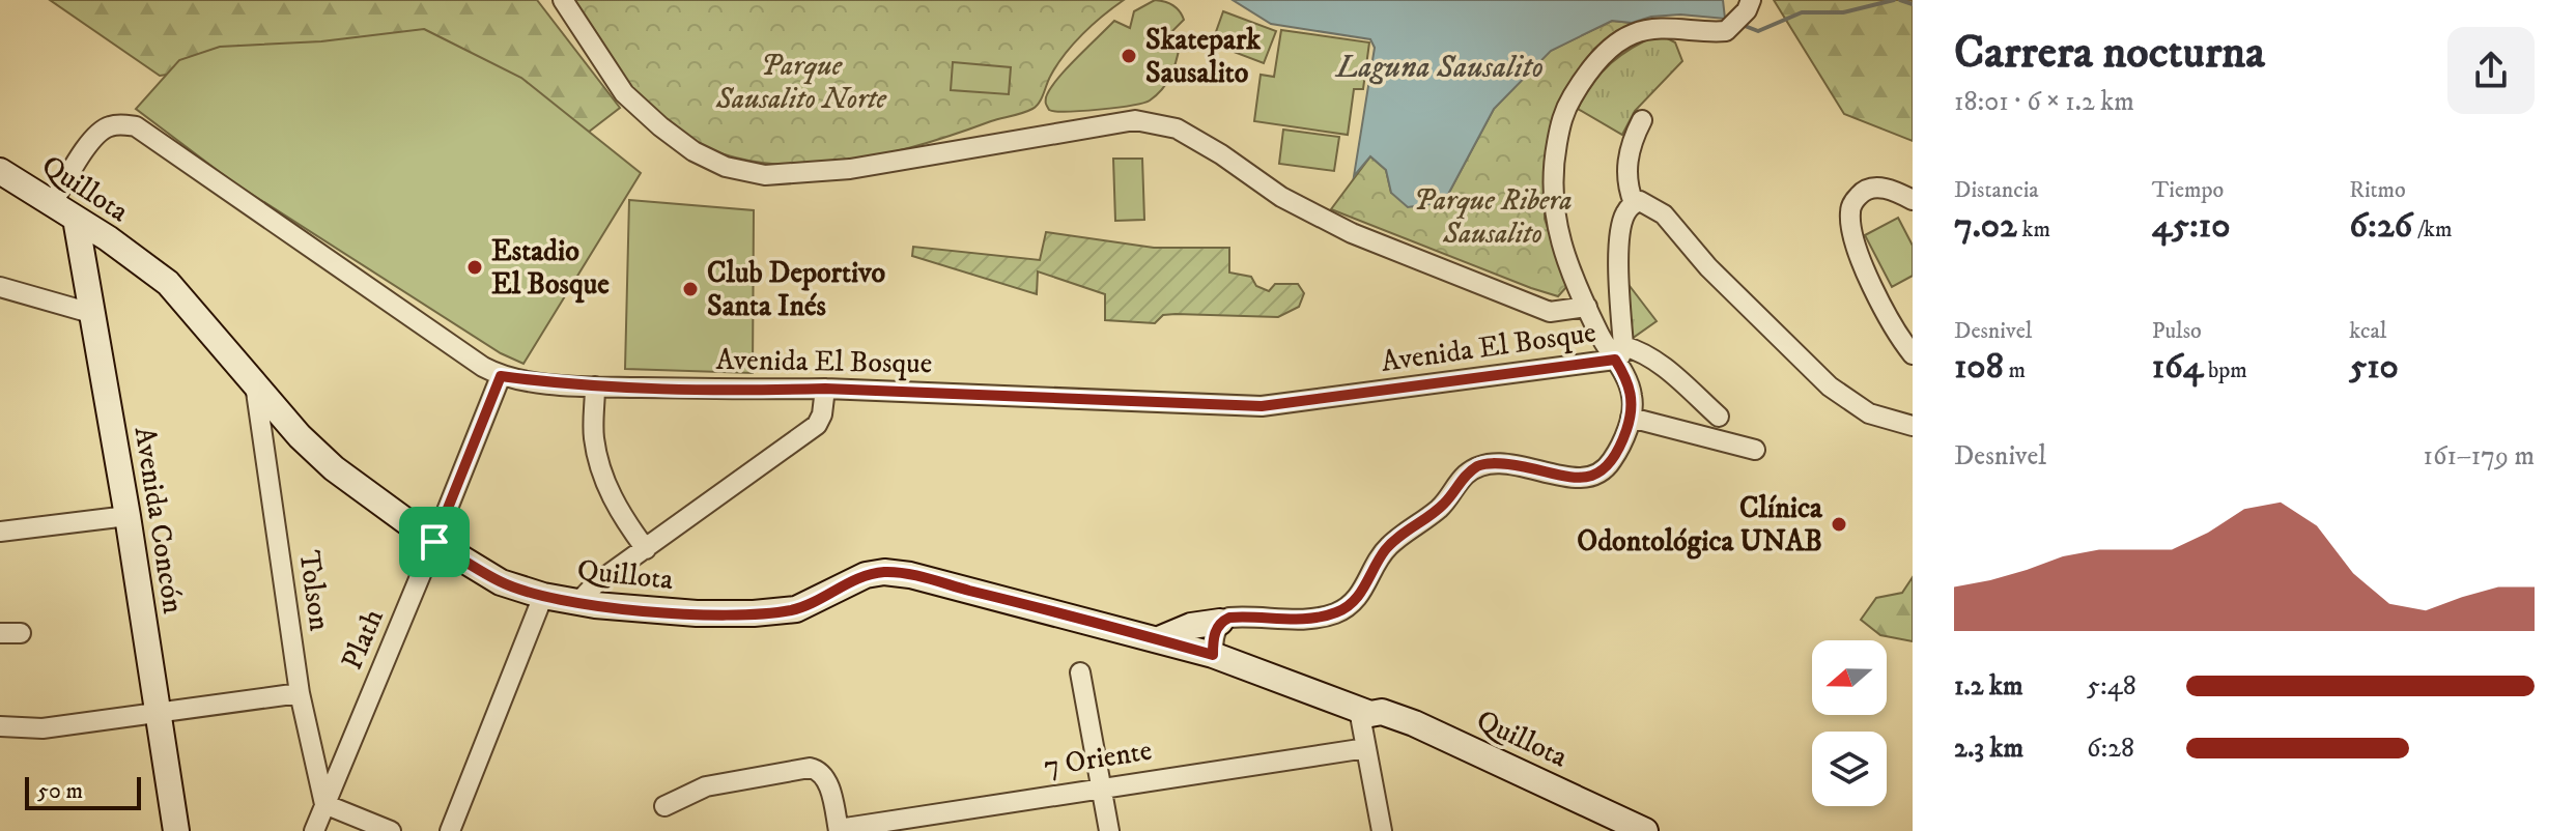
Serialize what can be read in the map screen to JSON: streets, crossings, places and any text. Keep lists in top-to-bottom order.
{
  "streets": {
    "main road": ["Quillota", "Avenida Concón"],
    "street": [
      "Avenida El Bosque",
      "Tolson",
      "Plath",
      "7 Oriente"
    ]
  },
  "crossings": [
    ["Quillota", "Avenida El Bosque"],
    ["Quillota", "Avenida Concón"],
    ["Quillota", "Tolson"],
    ["Quillota", "Plath"],
    ["Avenida El Bosque", "Plath"],
    ["Tolson", "Plath"]
  ],
  "water": ["Laguna Sausalito"],
  "parks": ["Parque Sausalito Norte", "Parque Ribera Sausalito"],
  "places": [
    "Skatepark Sausalito",
    "Estadio El Bosque",
    "Club Deportivo Santa Inés",
    "Clínica Odontológica UNAB"
  ],
  "scale_bar": "50 m",
  "north": "left",
  "page": {
    "heading": ["Carrera nocturna", "18:01 · 6 × 1.2 km"],
    "stats": [
      ["Distancia", "7.02 km"],
      ["Tiempo", "45:10"],
      ["Ritmo", "6:26 /km"],
      ["Desnivel", "108 m"],
      ["Pulso", "164 bpm"],
      ["kcal", "510"]
    ],
    "chart": ["Desnivel", "161–179 m"],
    "list": [
      {
        "name": "1.2 km",
        "note": "5:48"
      },
      {
        "name": "2.3 km",
        "note": "6:28"
      }
    ],
    "scale": "50 m"
  }
}
